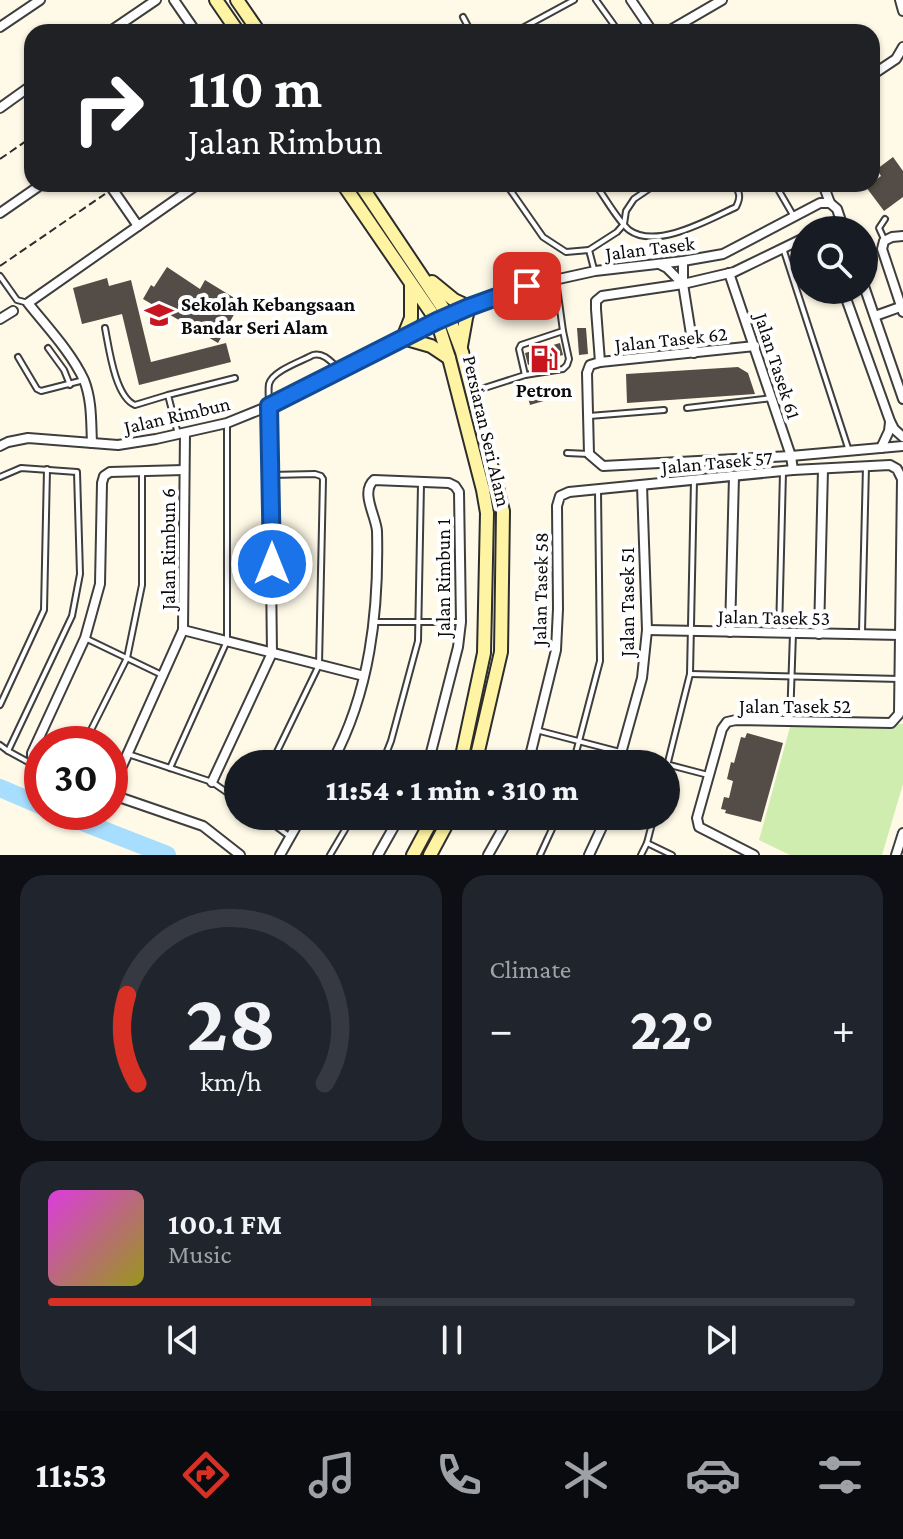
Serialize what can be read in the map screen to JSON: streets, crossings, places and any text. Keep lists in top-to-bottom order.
{
  "streets": {
    "main road": ["Persiaran Seri Alam"],
    "street": [
      "Jalan Tasek",
      "Jalan Tasek 62",
      "Jalan Tasek 61",
      "Jalan Rimbun",
      "Jalan Tasek 57",
      "Jalan Rimbun 6",
      "Jalan Rimbun 1",
      "Jalan Tasek 58",
      "Jalan Tasek 51",
      "Jalan Tasek 53",
      "Jalan Tasek 52"
    ]
  },
  "crossings": [
    ["Jalan Tasek", "Jalan Rimbun"],
    ["Jalan Tasek", "Persiaran Seri Alam"],
    ["Jalan Tasek 62", "Jalan Tasek 61"],
    ["Jalan Tasek 61", "Jalan Tasek 57"],
    ["Jalan Rimbun", "Persiaran Seri Alam"],
    ["Jalan Rimbun", "Jalan Rimbun 6"],
    ["Jalan Tasek 57", "Jalan Tasek 58"],
    ["Jalan Tasek 57", "Jalan Tasek 51"],
    ["Jalan Tasek 57", "Jalan Tasek 53"],
    ["Jalan Tasek 51", "Jalan Tasek 53"]
  ],
  "places": {
    "school or university": ["Sekolah Kebangsaan Bandar Seri Alam"],
    "fuel station": ["Petron"]
  },
  "page": {
    "turn": ["110 m", "Jalan Rimbun"],
    "limit": "30",
    "trip": "11:54 · 1 min · 310 m",
    "tile": "Climate",
    "heat": ["−", "22°", "+"],
    "song": ["100.1 FM", "Music"],
    "tabs": "11:53",
    "gauge": ["28", "km/h"]
  }
}
